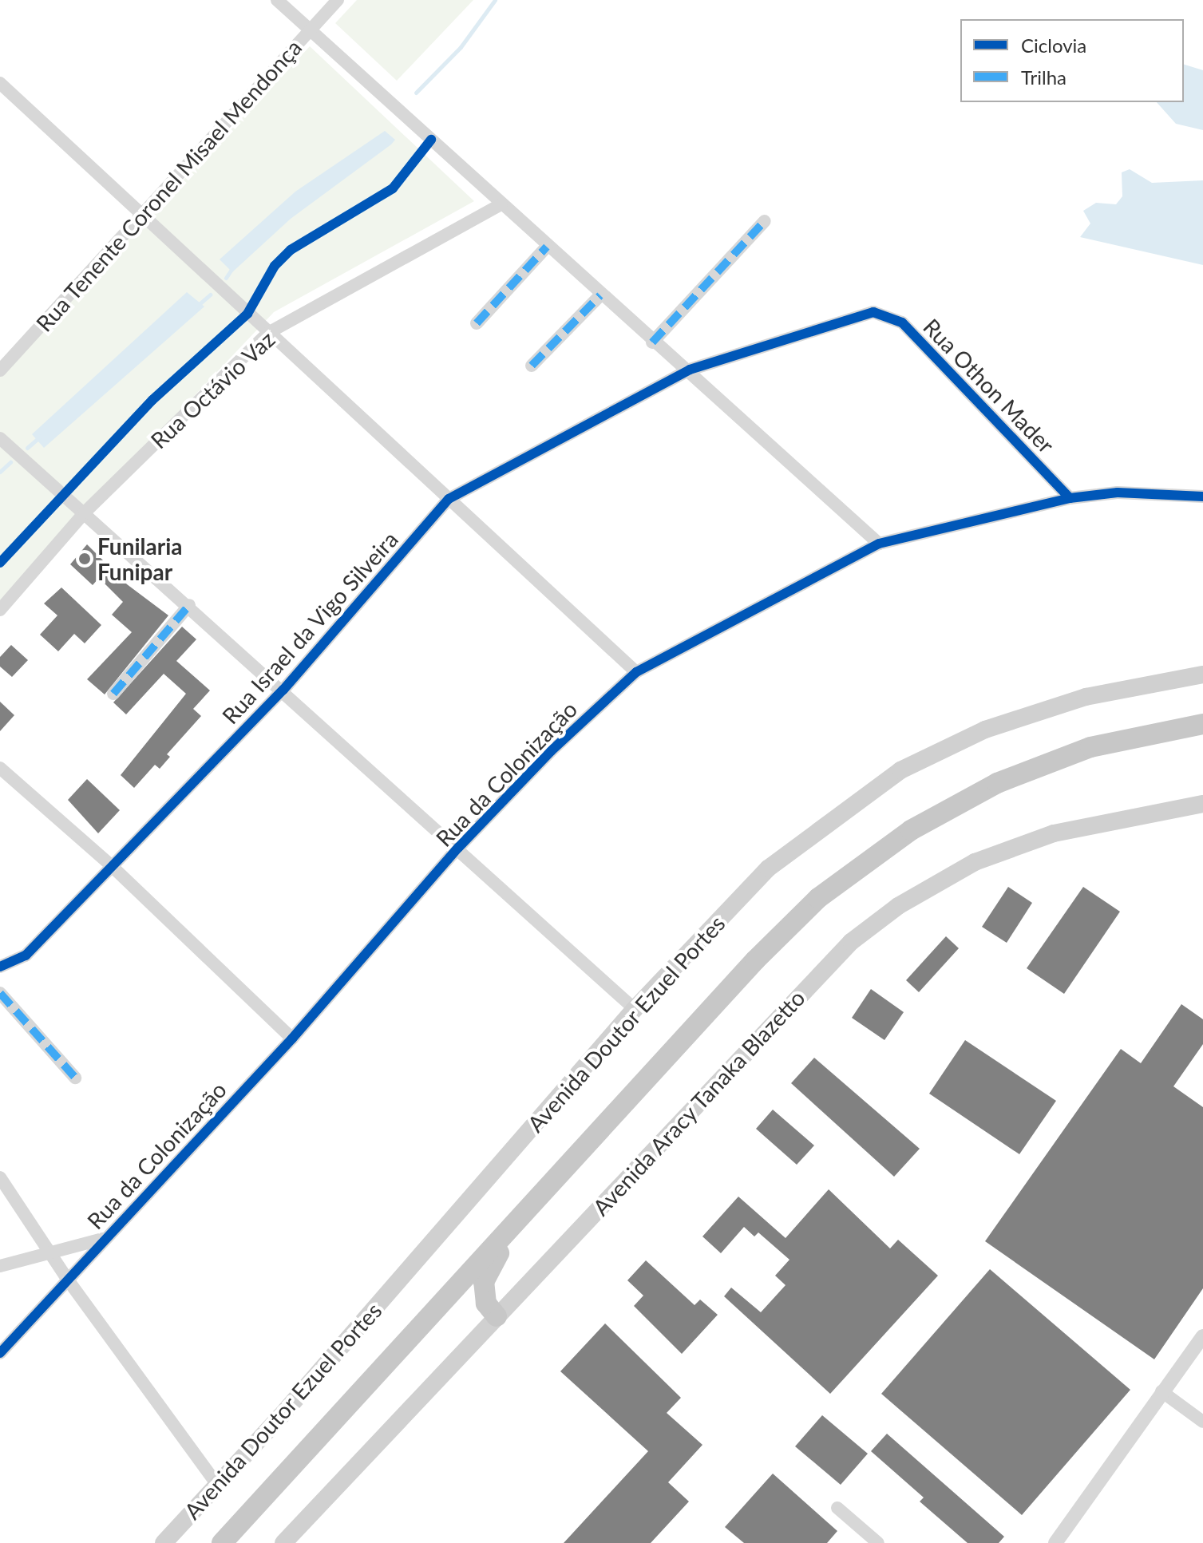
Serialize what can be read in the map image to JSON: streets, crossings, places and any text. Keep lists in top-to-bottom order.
{
  "streets": {
    "main road": ["Avenida Doutor Ezuel Portes", "Avenida Aracy Tanaka Blazetto"],
    "street": [
      "Rua Tenente Coronel Misael Mendonça",
      "Rua Othon Mader",
      "Rua Octávio Vaz",
      "Rua Israel da Vigo Silveira",
      "Rua da Colonização"
    ]
  },
  "crossings": [
    ["Rua Othon Mader", "Rua Israel da Vigo Silveira"],
    ["Rua Othon Mader", "Rua da Colonização"]
  ],
  "places": ["Funilaria Funipar"],
  "legend": ["Ciclovia", "Trilha"]
}
